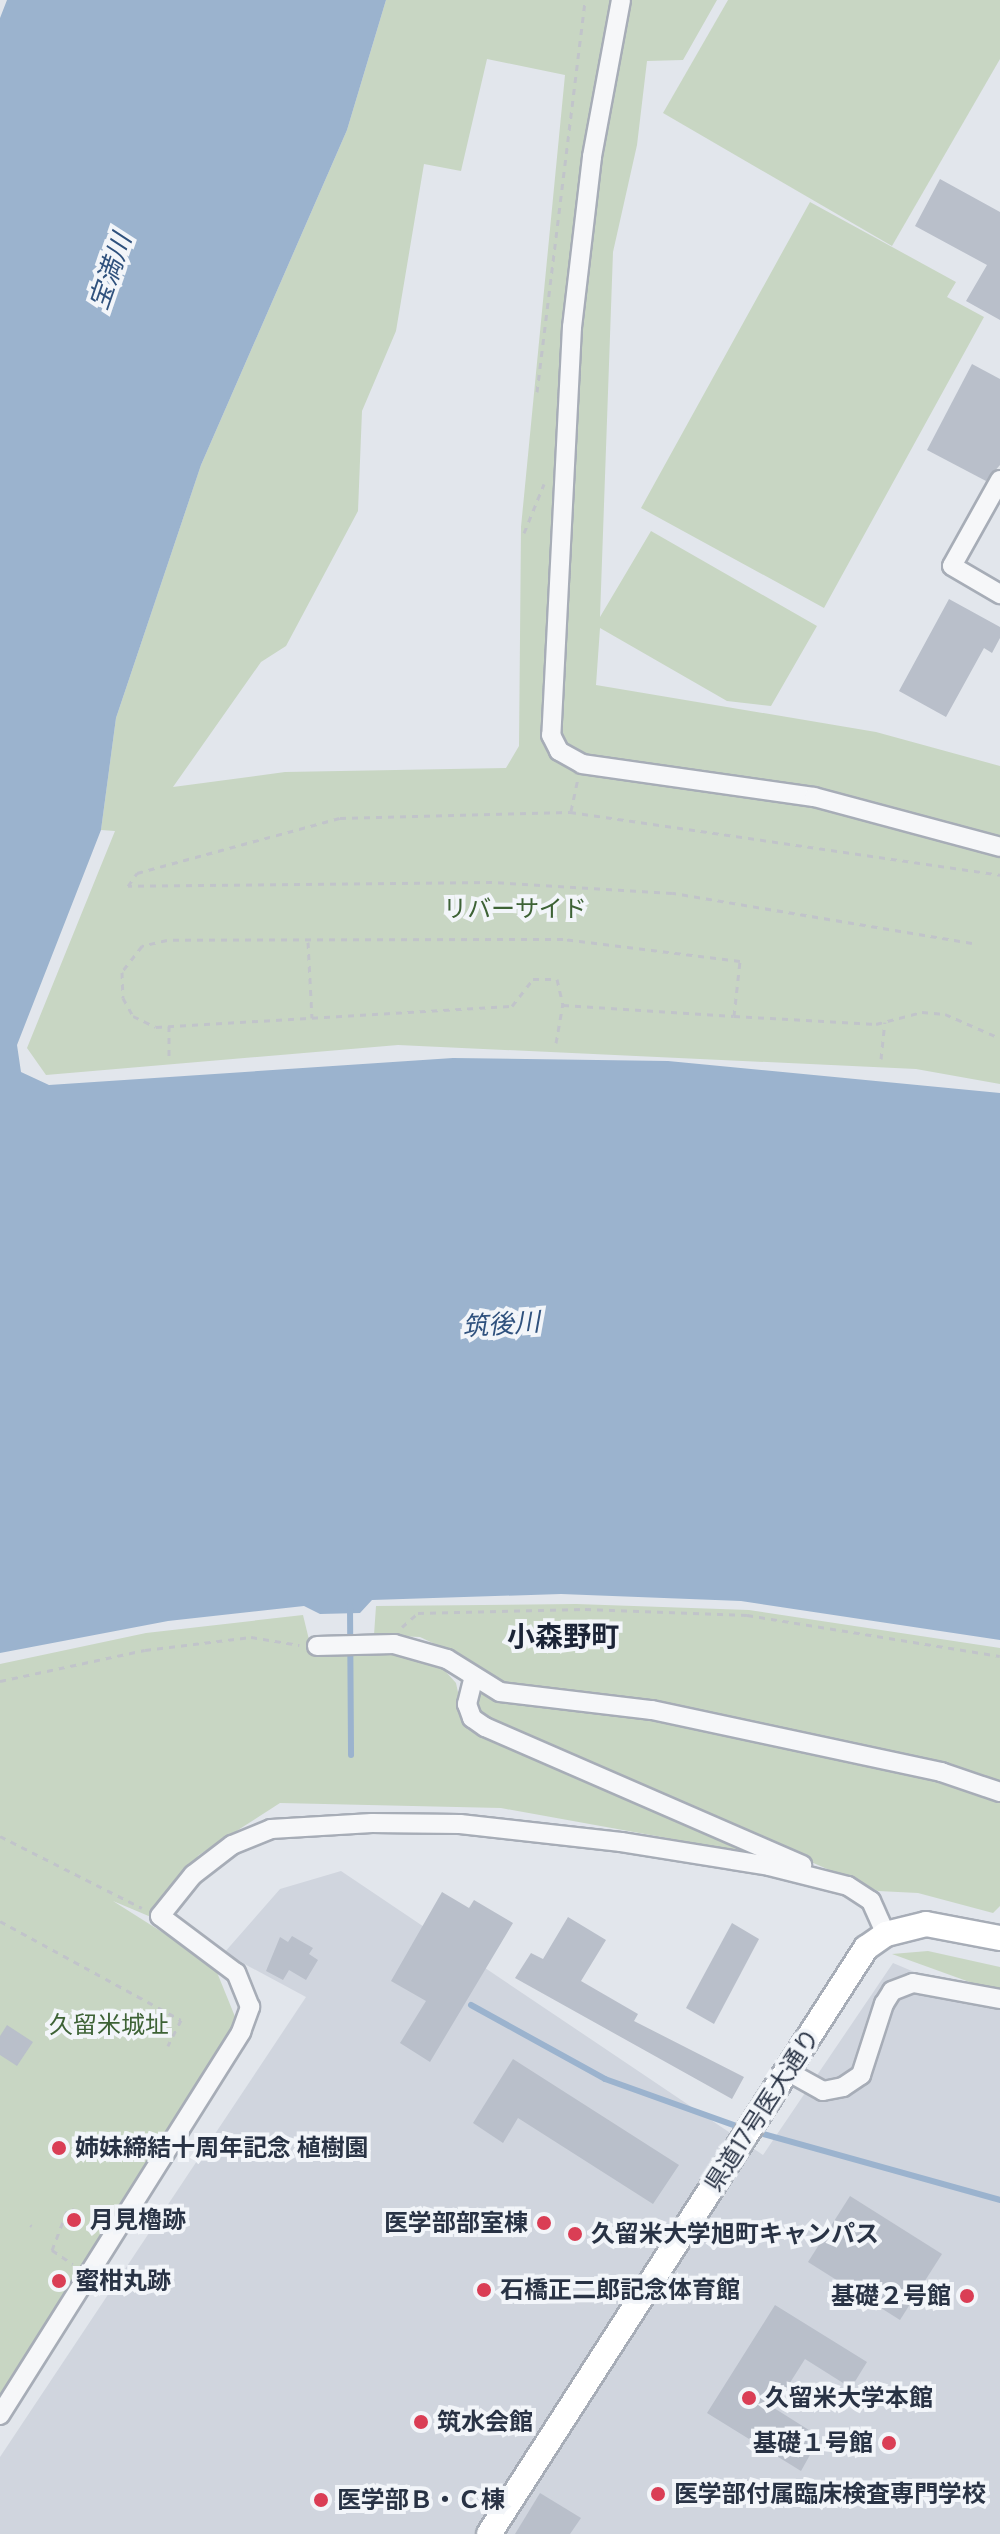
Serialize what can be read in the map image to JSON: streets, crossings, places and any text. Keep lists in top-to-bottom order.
{
  "streets": {
    "main road": ["県道17号医大通り"]
  },
  "districts": ["小森野町"],
  "water": ["宝満川", "筑後川"],
  "parks": ["リバーサイド", "久留米城址"],
  "places": [
    "姉妹締結十周年記念 植樹園",
    "月見櫓跡",
    "医学部部室棟",
    "久留米大学旭町キャンパス",
    "蜜柑丸跡",
    "石橋正二郎記念体育館",
    "基礎２号館",
    "久留米大学本館",
    "筑水会館",
    "基礎１号館",
    "医学部付属臨床検査専門学校",
    "医学部Ｂ・Ｃ棟"
  ]
}
